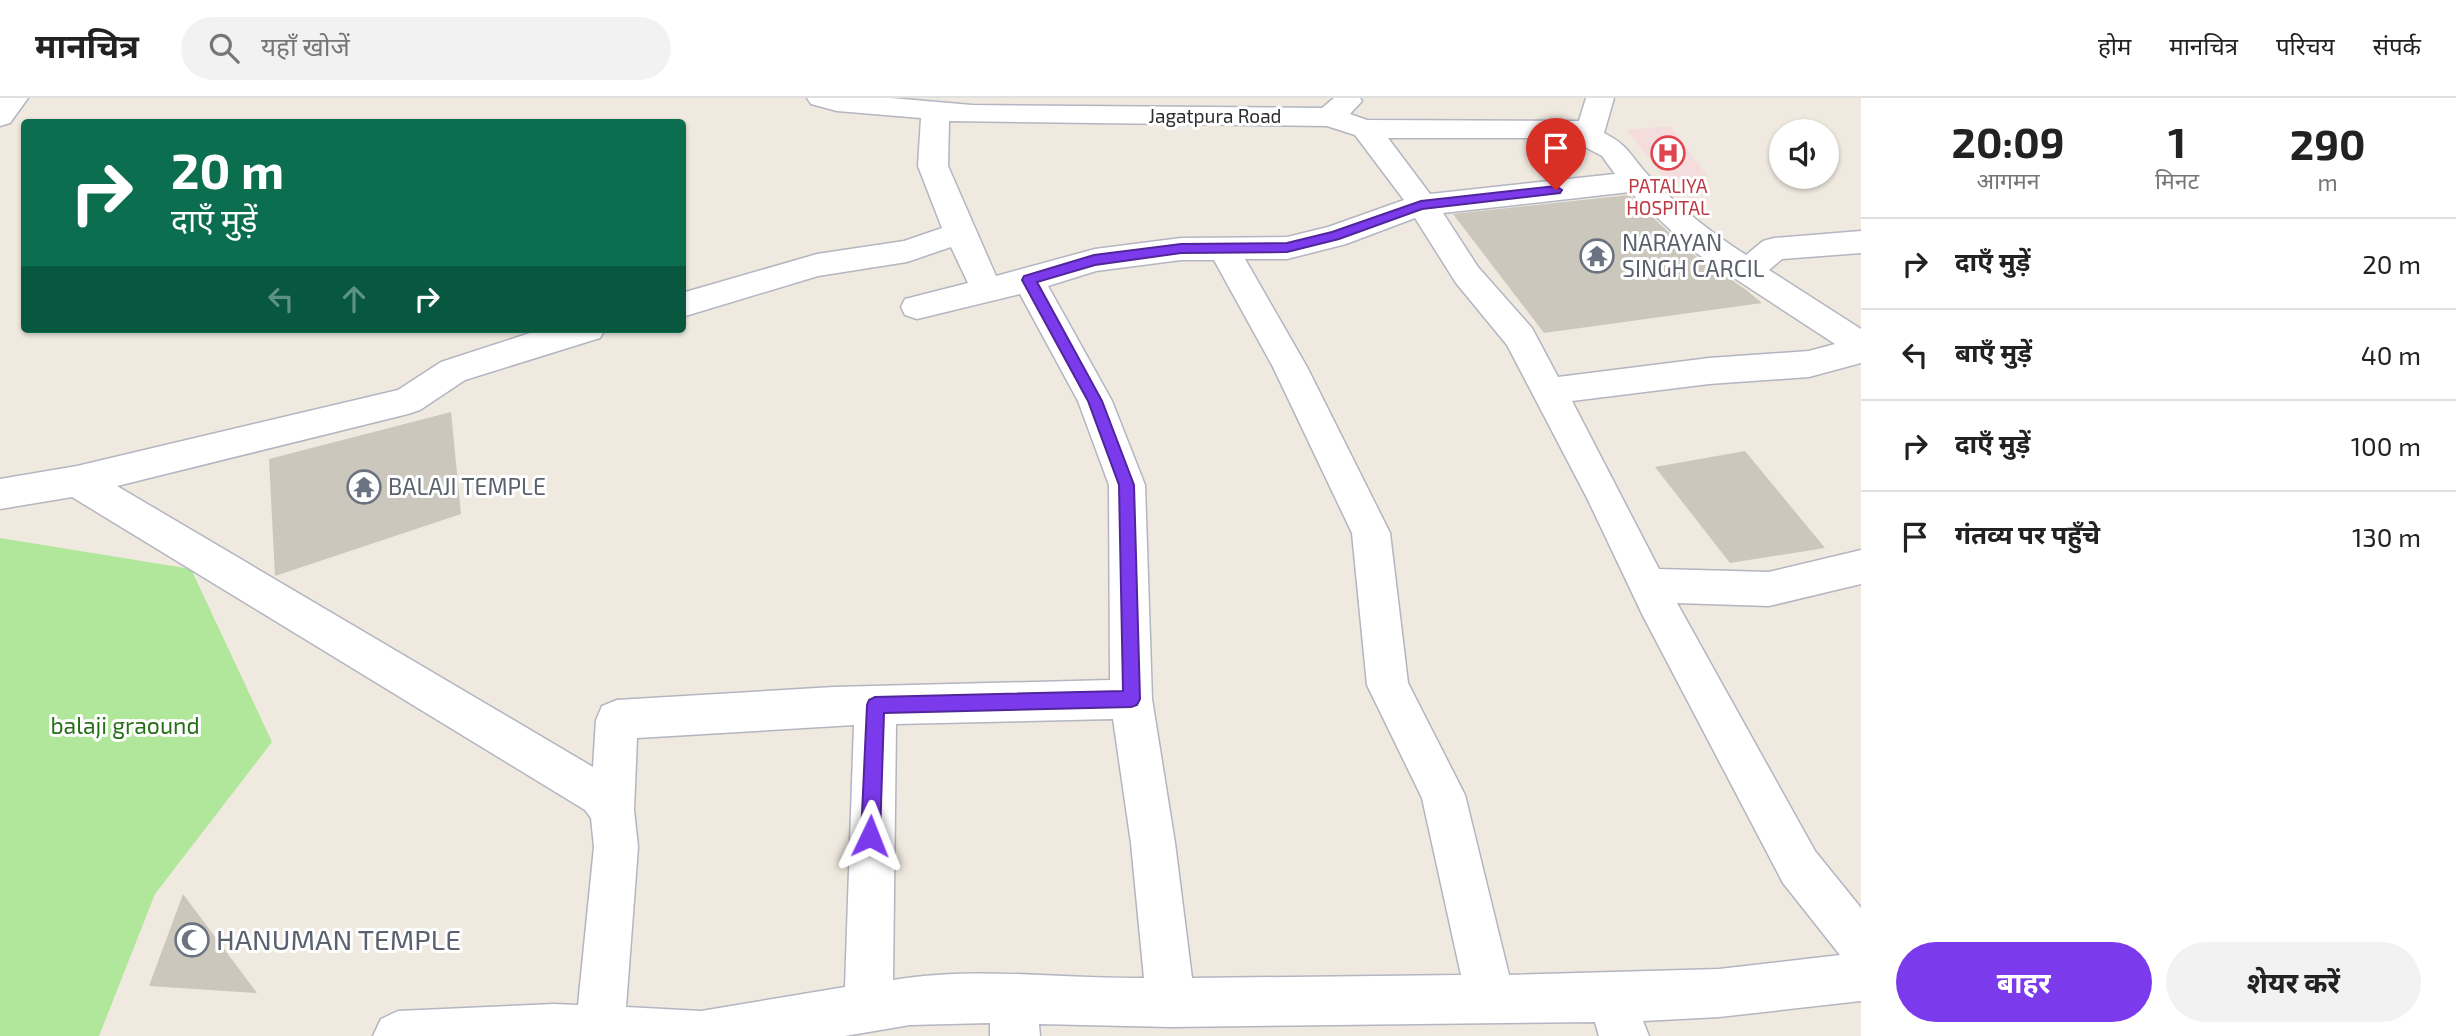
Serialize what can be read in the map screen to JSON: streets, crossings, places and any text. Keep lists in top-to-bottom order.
{
  "streets": {
    "street": ["Jagatpura Road"]
  },
  "parks": ["balaji graound"],
  "places": {
    "hospital": ["PATALIYA HOSPITAL"],
    "temple": ["NARAYAN SINGH CARCIL", "BALAJI TEMPLE"],
    "mosque": ["HANUMAN TEMPLE"]
  },
  "page": {
    "header": "मानचित्र",
    "search": "यहाँ खोजें",
    "nav": [
      "होम",
      "मानचित्र",
      "परिचय",
      "संपर्क"
    ],
    "eta": [
      "20:09",
      "आगमन",
      "1",
      "मिनट",
      "290",
      "m"
    ],
    "turn": ["20 m", "दाएँ मुड़ें"],
    "list": [
      {
        "name": "दाएँ मुड़ें",
        "value": "20 m"
      },
      {
        "name": "बाएँ मुड़ें",
        "value": "40 m"
      },
      {
        "name": "दाएँ मुड़ें",
        "value": "100 m"
      },
      {
        "name": "गंतव्य पर पहुँचे",
        "value": "130 m"
      }
    ],
    "buttons": ["बाहर", "शेयर करें"]
  }
}
